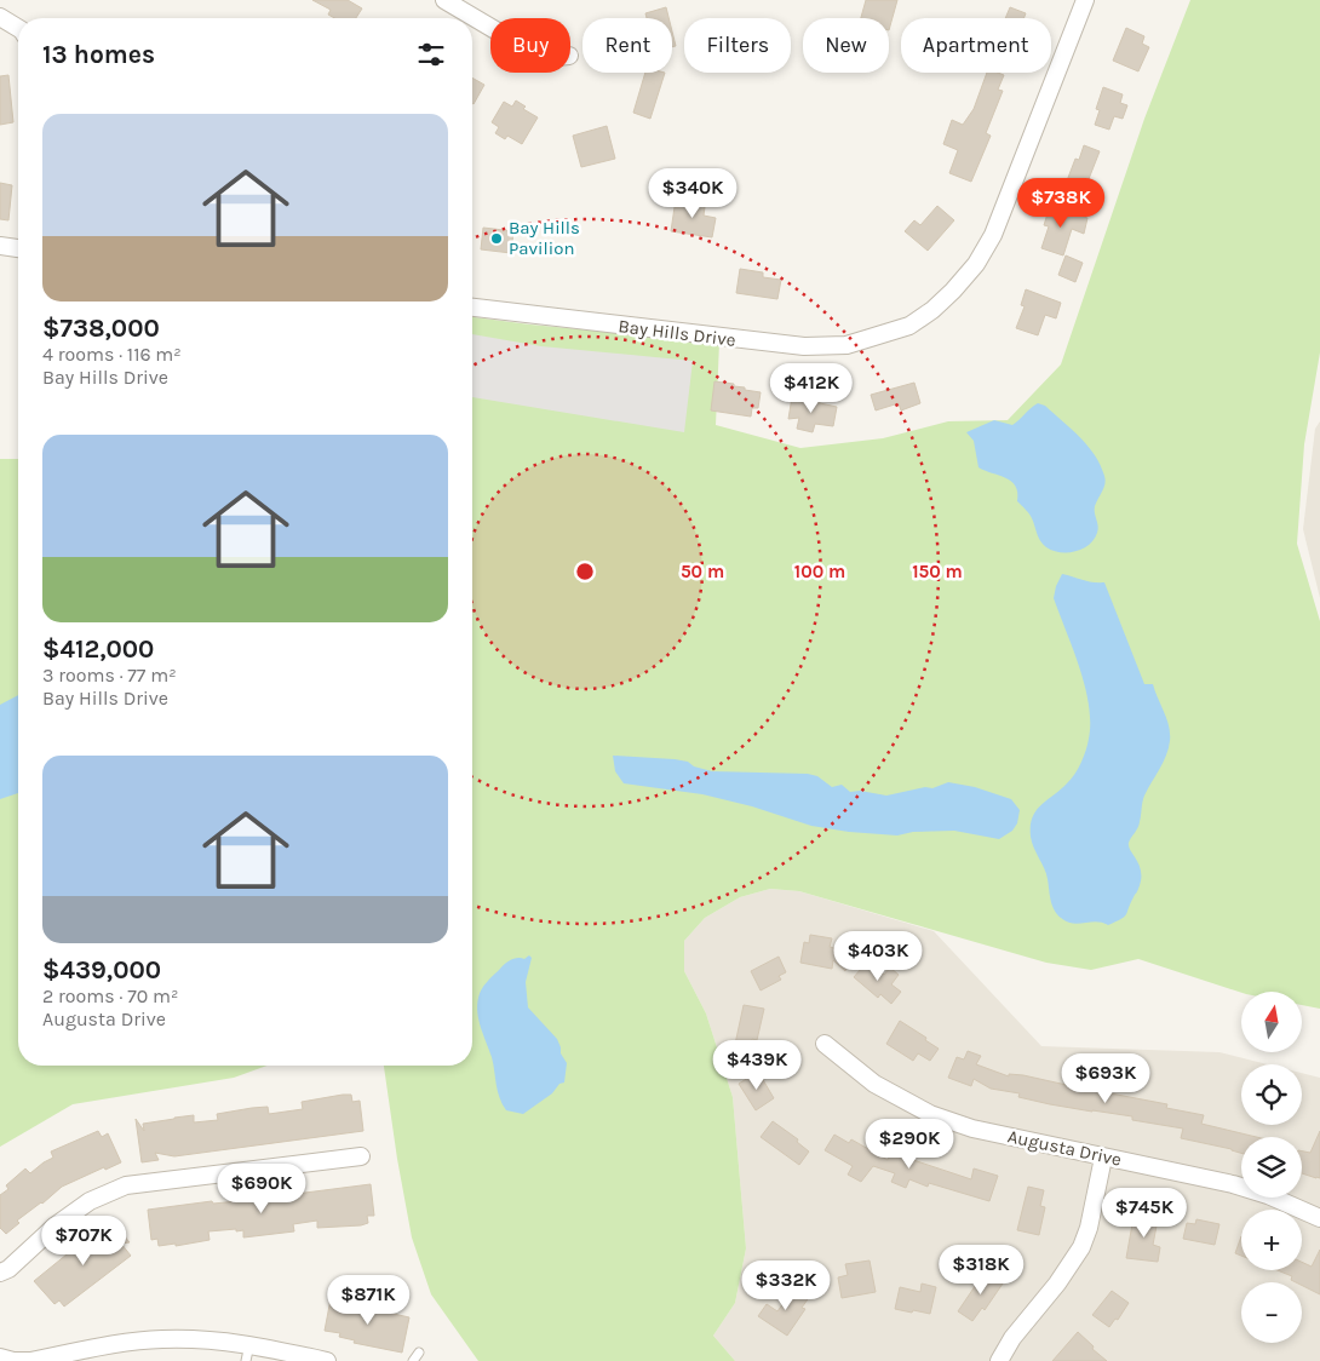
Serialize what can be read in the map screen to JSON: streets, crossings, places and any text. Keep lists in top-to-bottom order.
{
  "streets": {
    "street": ["Bay Hills Drive", "Augusta Drive"]
  },
  "places": ["Bay Hills Pavilion"],
  "north": "top",
  "page": {
    "chip": [
      "Buy",
      "Rent",
      "Filters",
      "New",
      "Apartment"
    ],
    "heading": "13 homes",
    "list": [
      {
        "name": "$738,000",
        "note": "4 rooms · 116 m² · Bay Hills Drive"
      },
      {
        "name": "$412,000",
        "note": "3 rooms · 77 m² · Bay Hills Drive"
      },
      {
        "name": "$439,000",
        "note": "2 rooms · 70 m² · Augusta Drive"
      }
    ],
    "price": [
      "$340K",
      "$738K",
      "$412K",
      "$403K",
      "$439K",
      "$693K",
      "$290K",
      "$690K",
      "$745K",
      "$707K",
      "$318K",
      "$332K",
      "$871K"
    ],
    "map_buttons": ["+", "−"]
  },
  "rings": ["50 m", "100 m", "150 m"]
}
